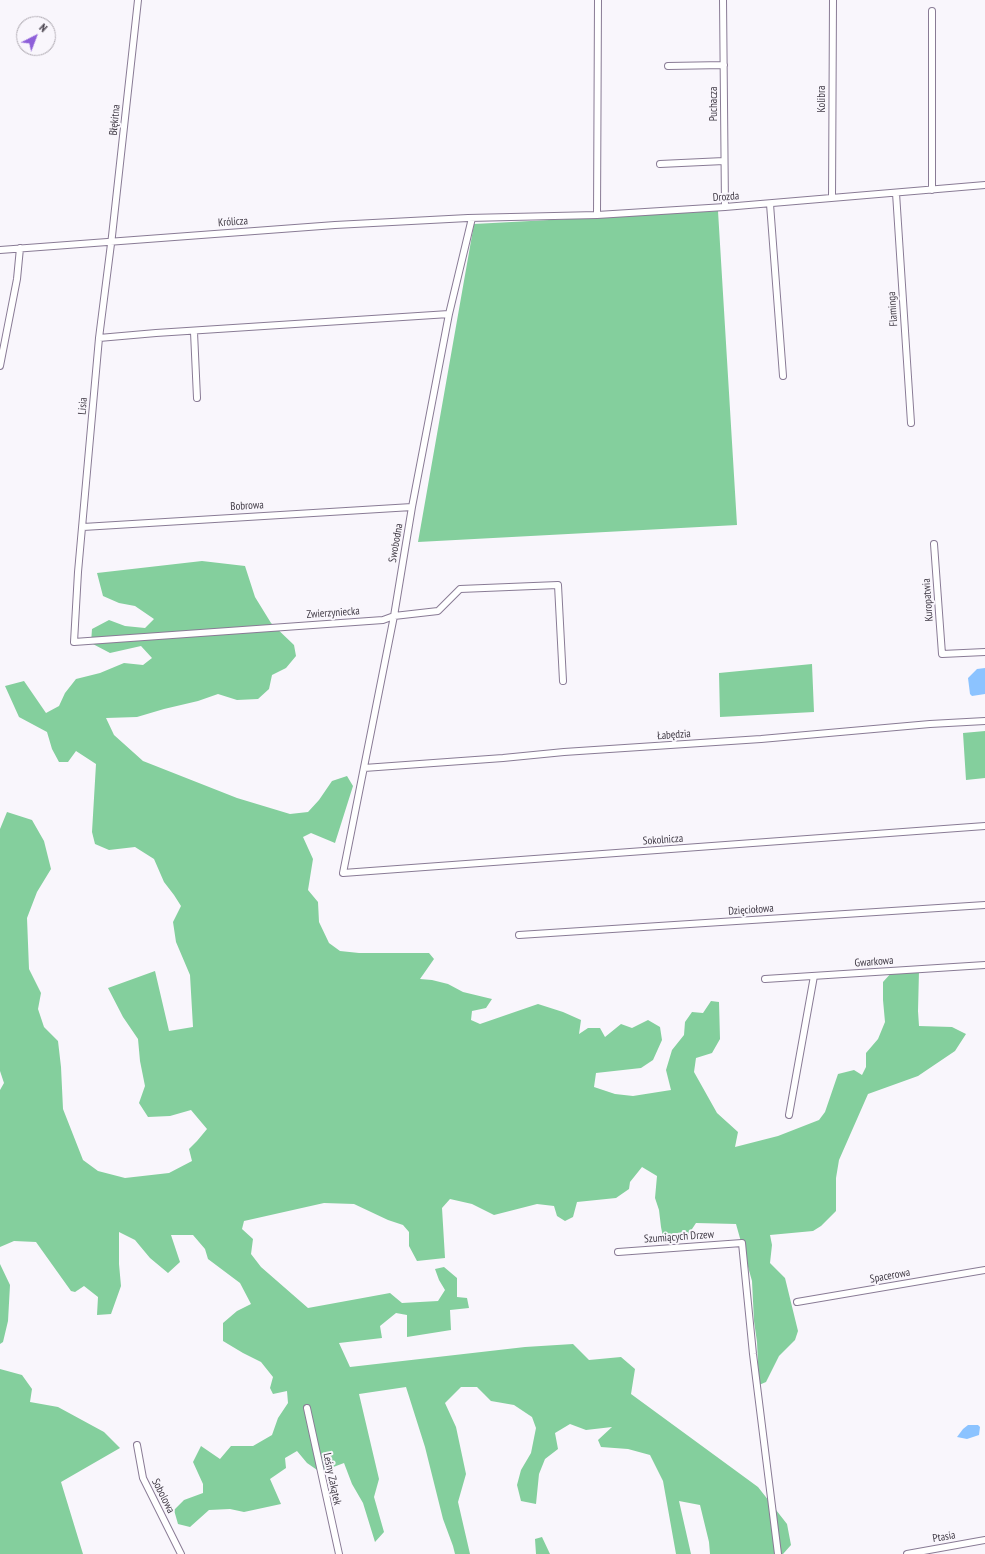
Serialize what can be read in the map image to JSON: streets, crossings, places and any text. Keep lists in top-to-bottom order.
{
  "streets": {
    "street": [
      "Kolibra",
      "Puchacza",
      "Błękitna",
      "Drozda",
      "Królicza",
      "Flaminga",
      "Lisia",
      "Bobrowa",
      "Swobodna",
      "Kuropatwia",
      "Zwierzyniecka",
      "Łabędzia",
      "Sokolnicza",
      "Dzięciołowa",
      "Gwarkowa",
      "Szumiących Drzew",
      "Spacerowa",
      "Leśny Zakątek",
      "Sobolowa",
      "Ptasia"
    ]
  },
  "crossings": [
    ["Kolibra", "Drozda"],
    ["Puchacza", "Drozda"],
    ["Błękitna", "Królicza"],
    ["Błękitna", "Lisia"],
    ["Drozda", "Królicza"],
    ["Drozda", "Flaminga"],
    ["Drozda", "Swobodna"],
    ["Królicza", "Lisia"],
    ["Królicza", "Swobodna"],
    ["Lisia", "Bobrowa"],
    ["Lisia", "Zwierzyniecka"],
    ["Bobrowa", "Swobodna"],
    ["Swobodna", "Zwierzyniecka"],
    ["Swobodna", "Łabędzia"],
    ["Swobodna", "Sokolnicza"]
  ],
  "north": "top right"
}
